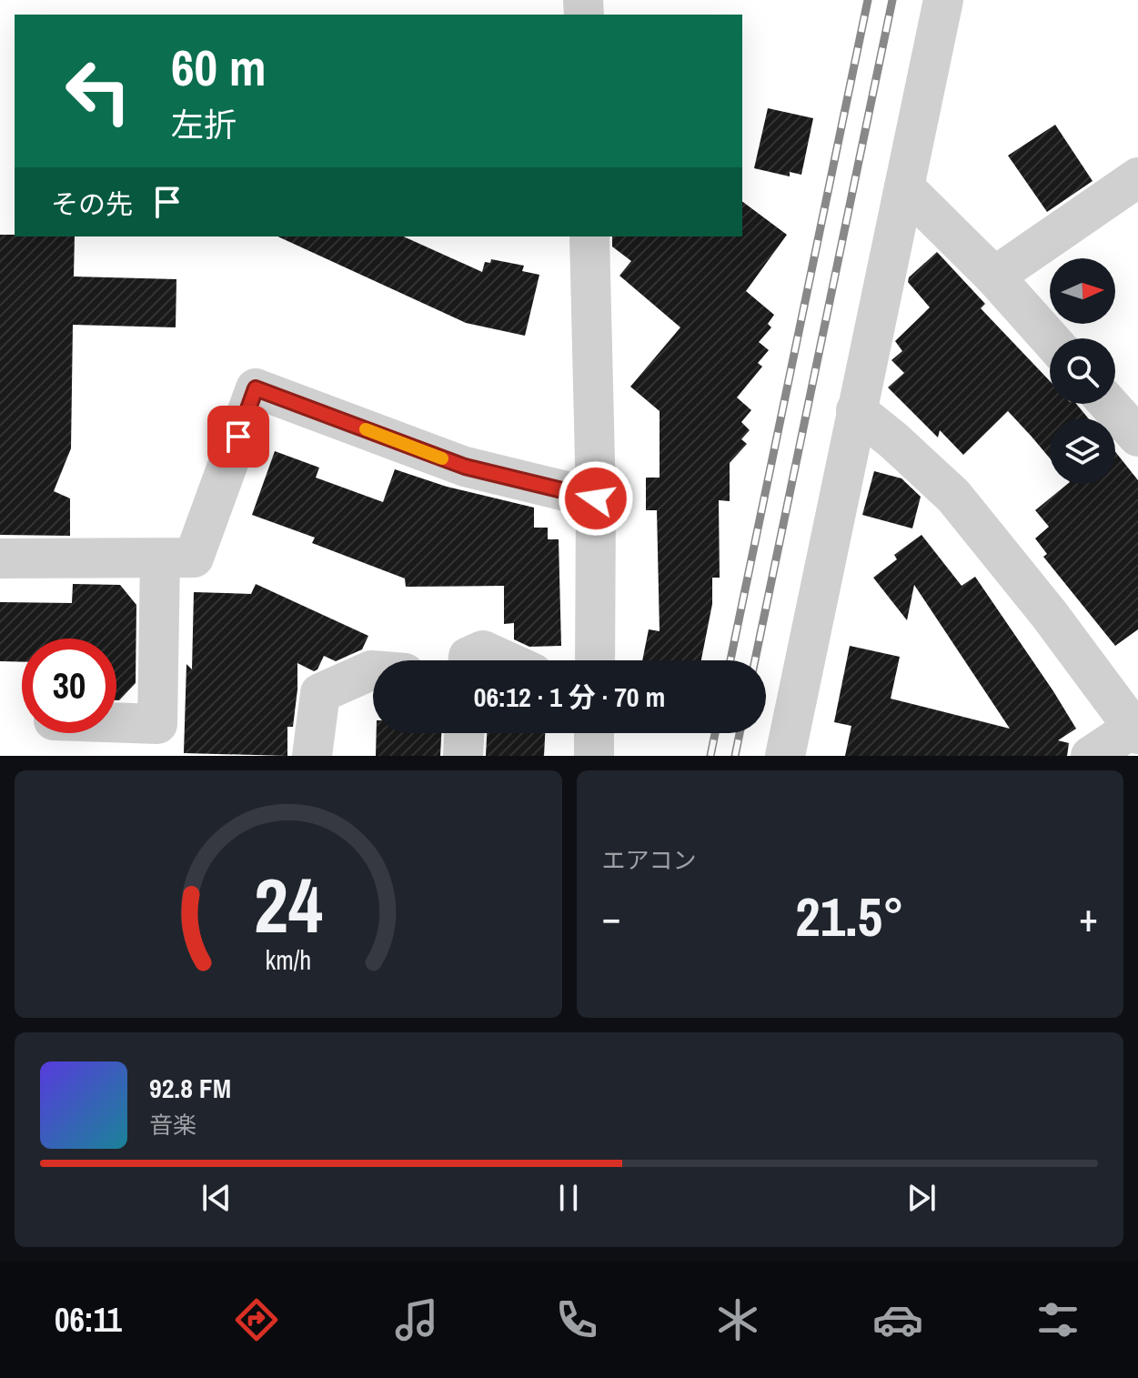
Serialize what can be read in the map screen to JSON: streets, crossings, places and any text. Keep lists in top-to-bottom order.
{
  "north": "right",
  "page": {
    "turn": ["60 m", "左折"],
    "then": "その先",
    "limit": "30",
    "trip": "06:12 · 1 分 · 70 m",
    "tile": "エアコン",
    "heat": ["−", "21.5°", "+"],
    "song": ["92.8 FM", "音楽"],
    "tabs": "06:11",
    "gauge": ["24", "km/h"]
  }
}
